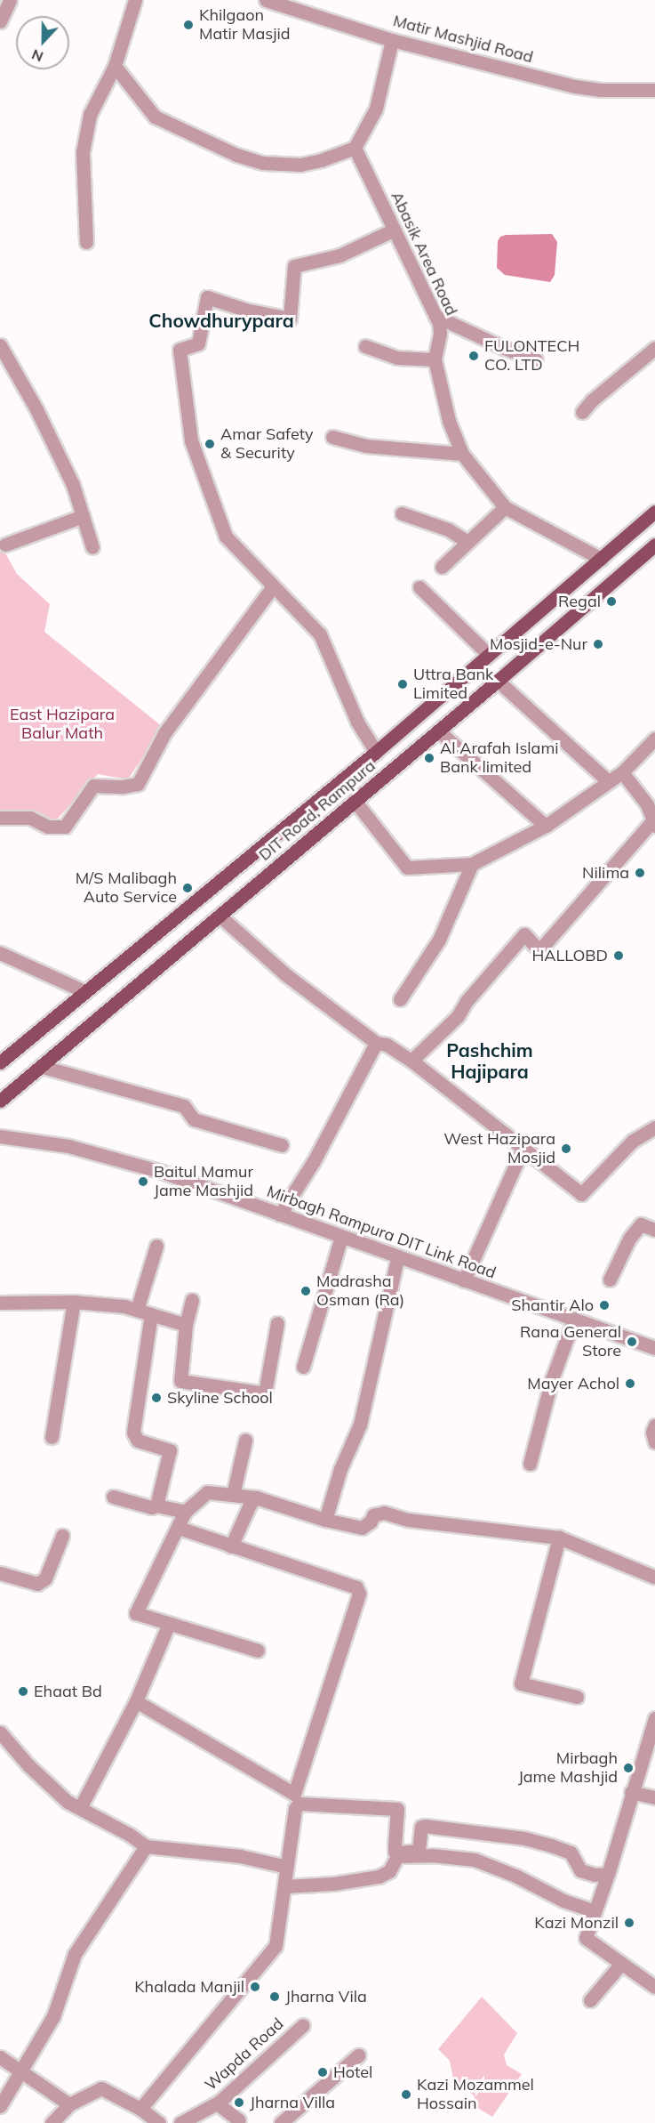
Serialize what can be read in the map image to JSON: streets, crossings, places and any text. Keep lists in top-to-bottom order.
{
  "streets": {
    "main road": ["DIT Road, Rampura"],
    "street": [
      "Matir Mashjid Road",
      "Abasik Area Road",
      "Mirbagh Rampura DIT Link Road",
      "Wapda Road"
    ]
  },
  "crossings": [
    ["Abasik Area Road", "DIT Road, Rampura"]
  ],
  "districts": ["Chowdhurypara", "Pashchim Hajipara"],
  "parks": ["East Hazipara Balur Math"],
  "places": [
    "Khilgaon Matir Masjid",
    "FULONTECH CO. LTD",
    "Amar Safety & Security",
    "Regal",
    "Mosjid-e-Nur",
    "Uttra Bank Limited",
    "Al Arafah Islami Bank limited",
    "Nilima",
    "M/S Malibagh Auto Service",
    "HALLOBD",
    "West Hazipara Mosjid",
    "Baitul Mamur Jame Mashjid",
    "Madrasha Osman (Ra)",
    "Shantir Alo",
    "Rana General Store",
    "Mayer Achol",
    "Skyline School",
    "Ehaat Bd",
    "Mirbagh Jame Mashjid",
    "Kazi Monzil",
    "Khalada Manjil",
    "Jharna Vila",
    "Hotel",
    "Kazi Mozammel Hossain",
    "Jharna Villa"
  ],
  "north": "bottom"
}
